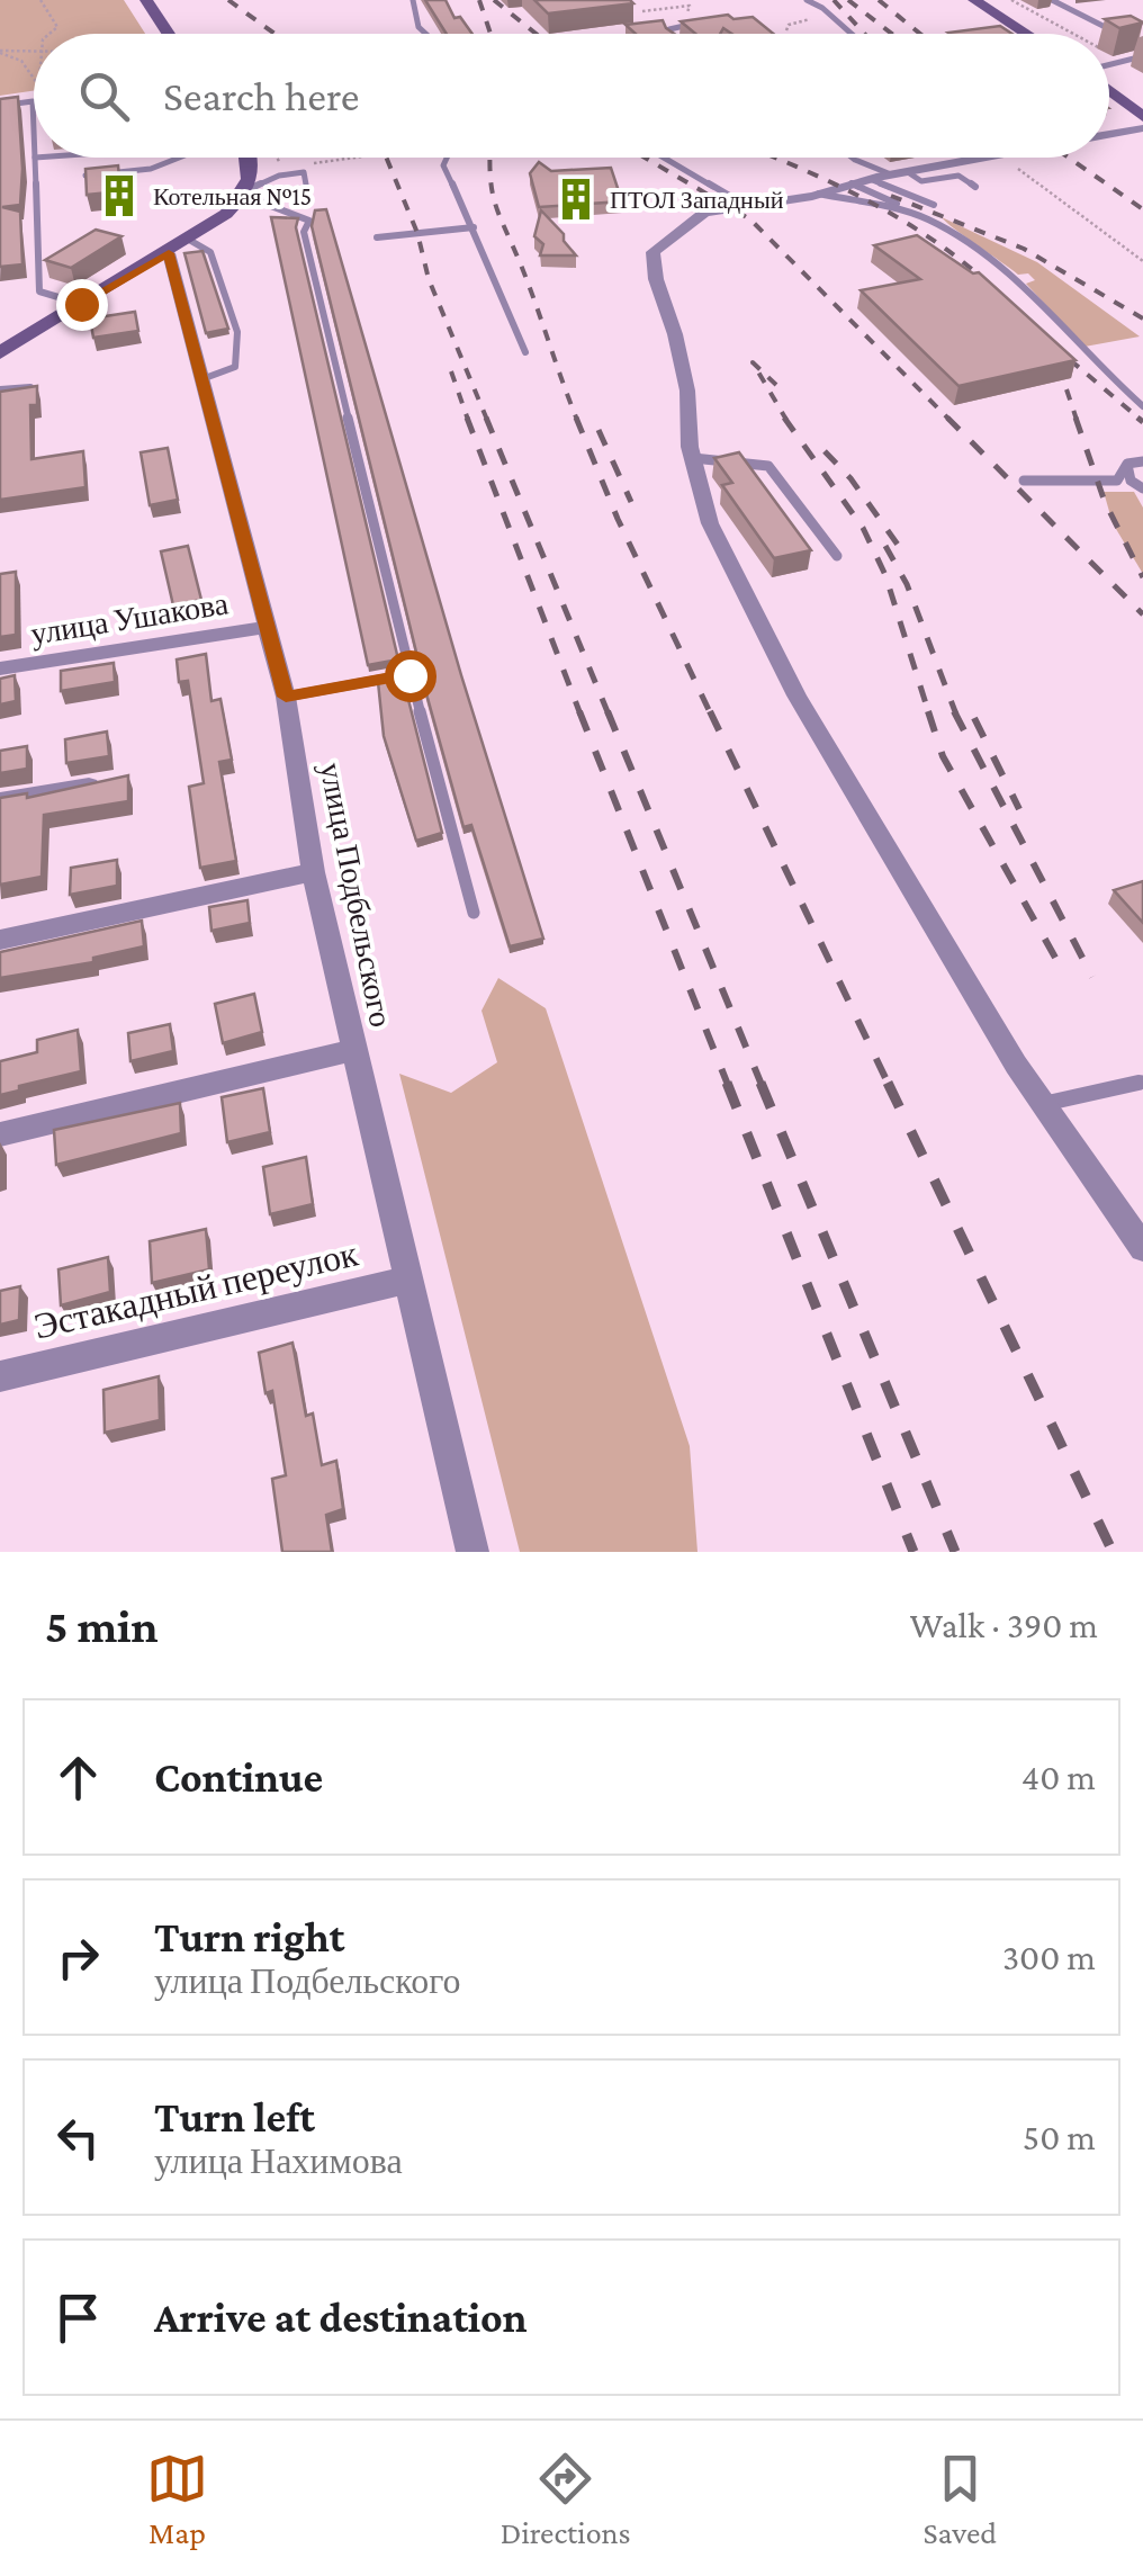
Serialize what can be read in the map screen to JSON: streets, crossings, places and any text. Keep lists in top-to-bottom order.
{
  "streets": {
    "street": ["улица Ушакова", "улица Подбельского", "Эстакадный переулок"]
  },
  "crossings": [
    ["улица Ушакова", "улица Подбельского"],
    ["улица Подбельского", "Эстакадный переулок"]
  ],
  "places": {
    "building": ["Котельная №15", "ПТОЛ Западный"]
  },
  "page": {
    "search": "Search here",
    "heading": ["5 min", "Walk · 390 m"],
    "list": [
      ["Continue", "40 m"],
      ["Turn right", "улица Подбельского", "300 m"],
      ["Turn left", "улица Нахимова", "50 m"],
      "Arrive at destination"
    ],
    "nav": ["Map", "Directions", "Saved"]
  }
}
